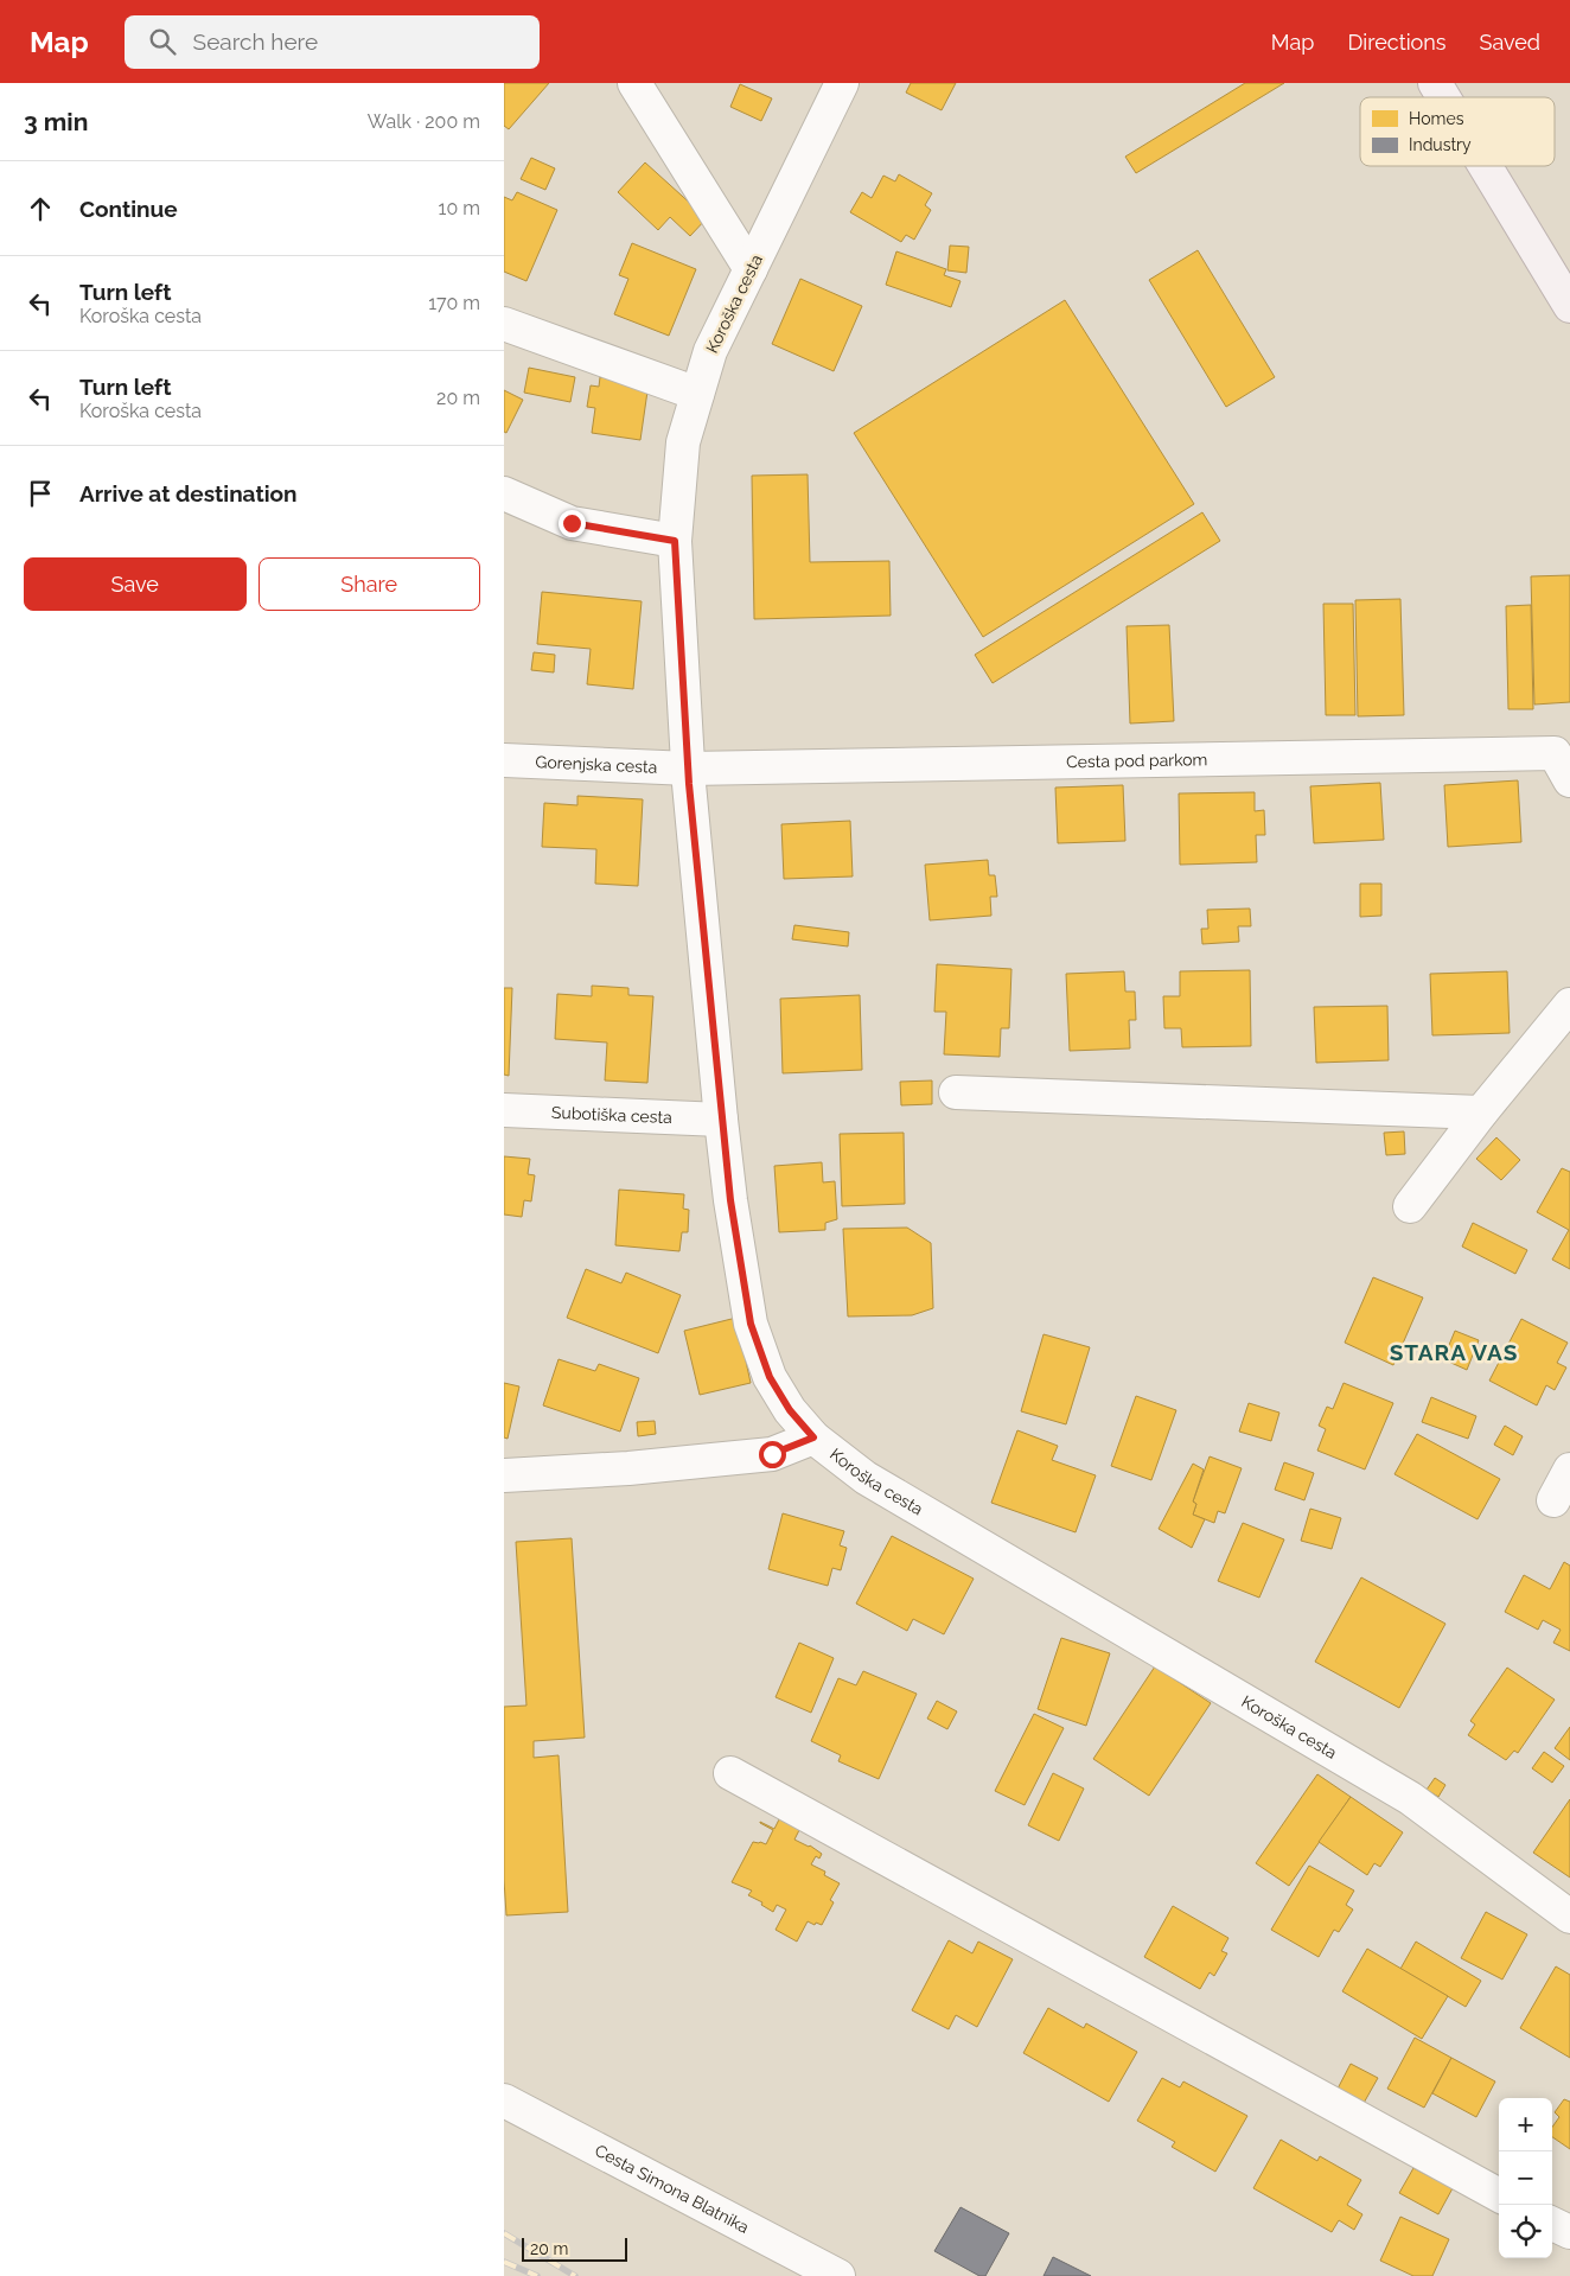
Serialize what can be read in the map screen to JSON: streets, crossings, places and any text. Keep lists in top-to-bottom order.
{
  "streets": {
    "street": [
      "Koroška cesta",
      "Cesta pod parkom",
      "Gorenjska cesta",
      "Subotiška cesta",
      "Cesta Simona Blatnika"
    ]
  },
  "crossings": [
    ["Koroška cesta", "Cesta pod parkom"],
    ["Koroška cesta", "Gorenjska cesta"],
    ["Koroška cesta", "Subotiška cesta"],
    ["Cesta pod parkom", "Gorenjska cesta"]
  ],
  "districts": ["STARA VAS"],
  "legend": ["Homes", "Industry"],
  "scale_bar": "20 m",
  "page": {
    "header": "Map",
    "search": "Search here",
    "nav": ["Map", "Directions", "Saved"],
    "heading": ["3 min", "Walk · 200 m"],
    "list": [
      ["Continue", "10 m"],
      ["Turn left", "Koroška cesta", "170 m"],
      ["Turn left", "Koroška cesta", "20 m"],
      "Arrive at destination"
    ],
    "buttons": ["Save", "Share"],
    "map_buttons": ["+", "−"],
    "scale": "20 m"
  }
}
